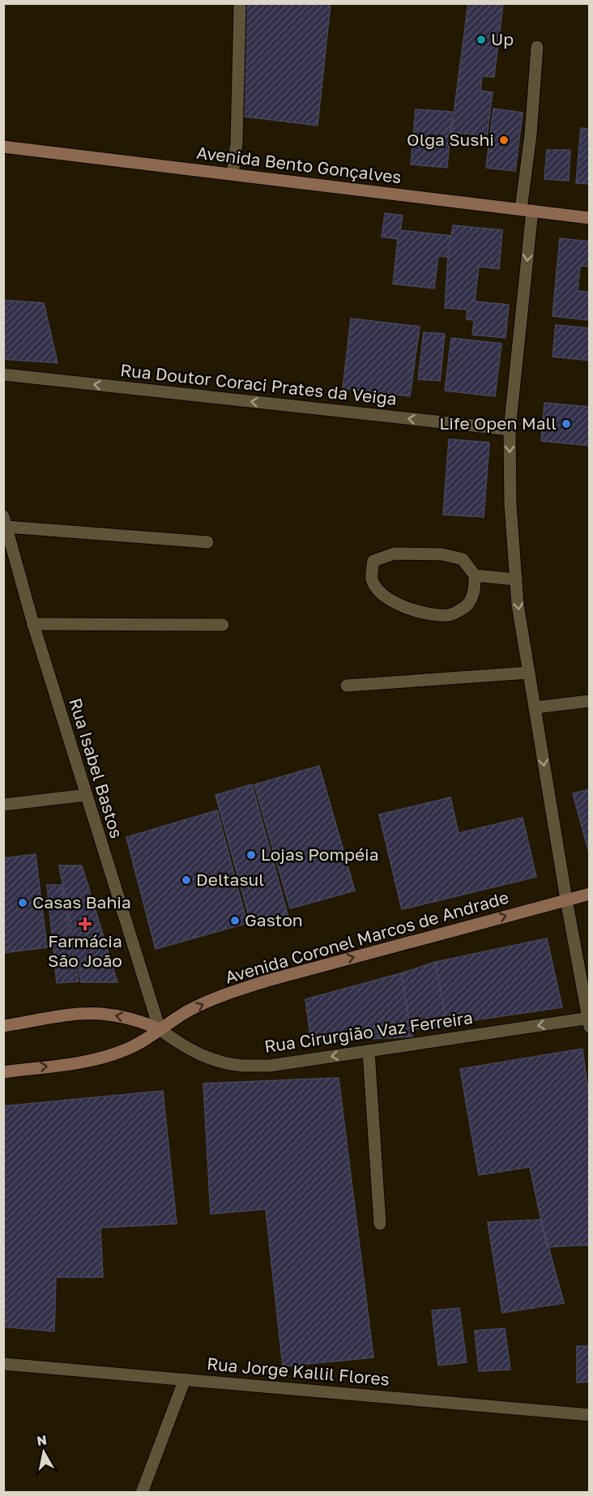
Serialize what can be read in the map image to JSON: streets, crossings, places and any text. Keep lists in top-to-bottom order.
{
  "streets": {
    "main road": ["Avenida Bento Gonçalves", "Avenida Coronel Marcos de Andrade"],
    "street": [
      "Rua Doutor Coraci Prates da Veiga",
      "Rua Isabel Bastos",
      "Rua Cirurgião Vaz Ferreira",
      "Rua Jorge Kallil Flores"
    ]
  },
  "crossings": [
    ["Rua Isabel Bastos", "Avenida Coronel Marcos de Andrade"],
    ["Rua Isabel Bastos", "Rua Cirurgião Vaz Ferreira"],
    ["Avenida Coronel Marcos de Andrade", "Rua Cirurgião Vaz Ferreira"]
  ],
  "one_way": ["Rua Doutor Coraci Prates da Veiga", "Avenida Coronel Marcos de Andrade", "Rua Cirurgião Vaz Ferreira"],
  "places": {
    "other": [
      "Up",
      "Olga Sushi",
      "Life Open Mall",
      "Lojas Pompéia",
      "Deltasul",
      "Casas Bahia",
      "Gaston"
    ],
    "health": ["Farmácia São João"]
  },
  "north": "top"
}
